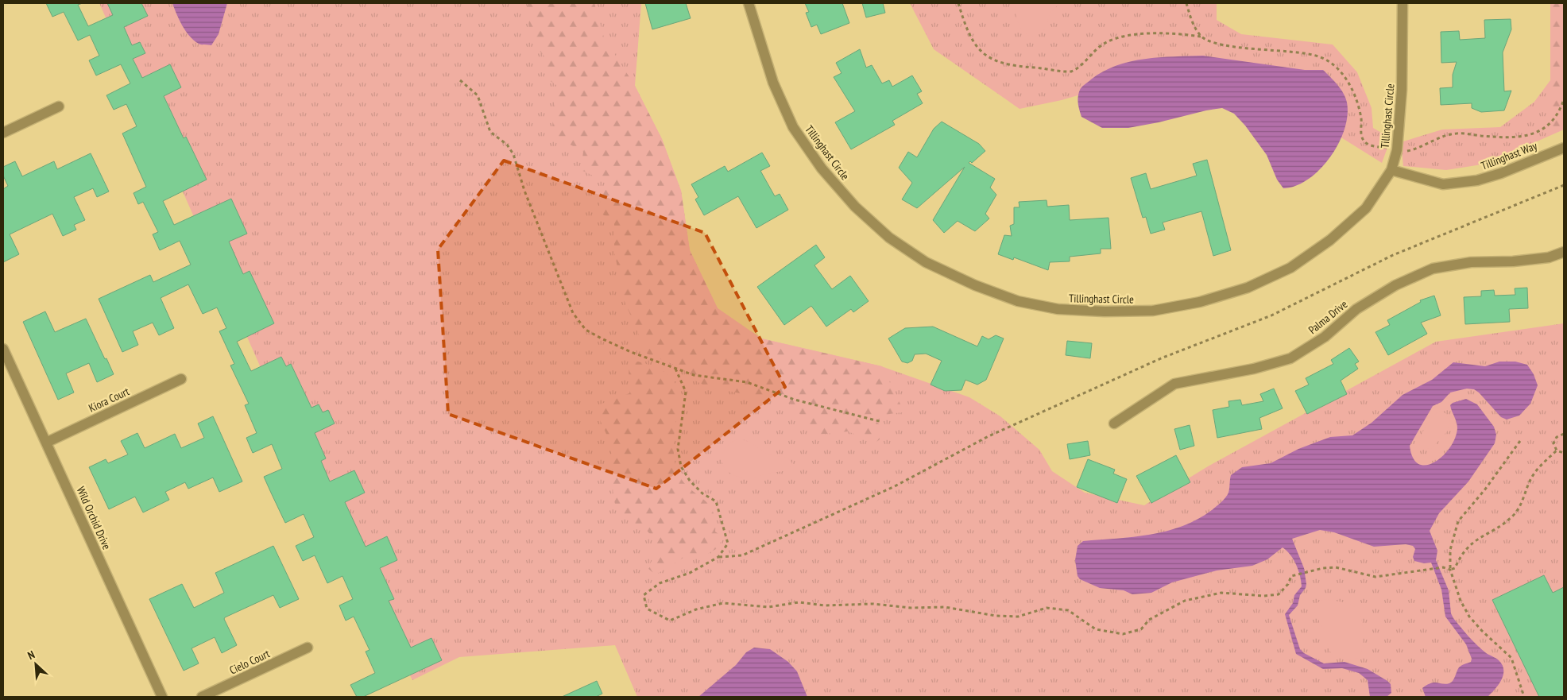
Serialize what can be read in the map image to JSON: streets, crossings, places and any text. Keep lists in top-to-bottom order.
{
  "streets": {
    "street": [
      "Tillinghast Circle",
      "Tillinghast Way",
      "Palma Drive",
      "Kiora Court",
      "Wild Orchid Drive",
      "Cielo Court"
    ]
  },
  "crossings": [
    ["Tillinghast Circle", "Tillinghast Way"],
    ["Kiora Court", "Wild Orchid Drive"]
  ],
  "north": "top left"
}
